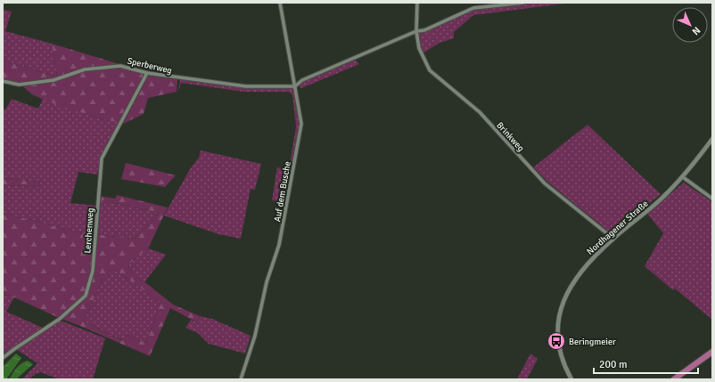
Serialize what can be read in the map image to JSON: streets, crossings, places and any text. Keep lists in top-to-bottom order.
{
  "streets": {
    "street": [
      "Sperberweg",
      "Brinkweg",
      "Auf dem Busche",
      "Nordhagener Straße",
      "Lerchenweg"
    ]
  },
  "crossings": [
    ["Sperberweg", "Auf dem Busche"],
    ["Sperberweg", "Lerchenweg"],
    ["Brinkweg", "Nordhagener Straße"]
  ],
  "places": {
    "bus stop": ["Beringmeier"]
  },
  "scale_bar": "200 m",
  "north": "bottom right"
}
